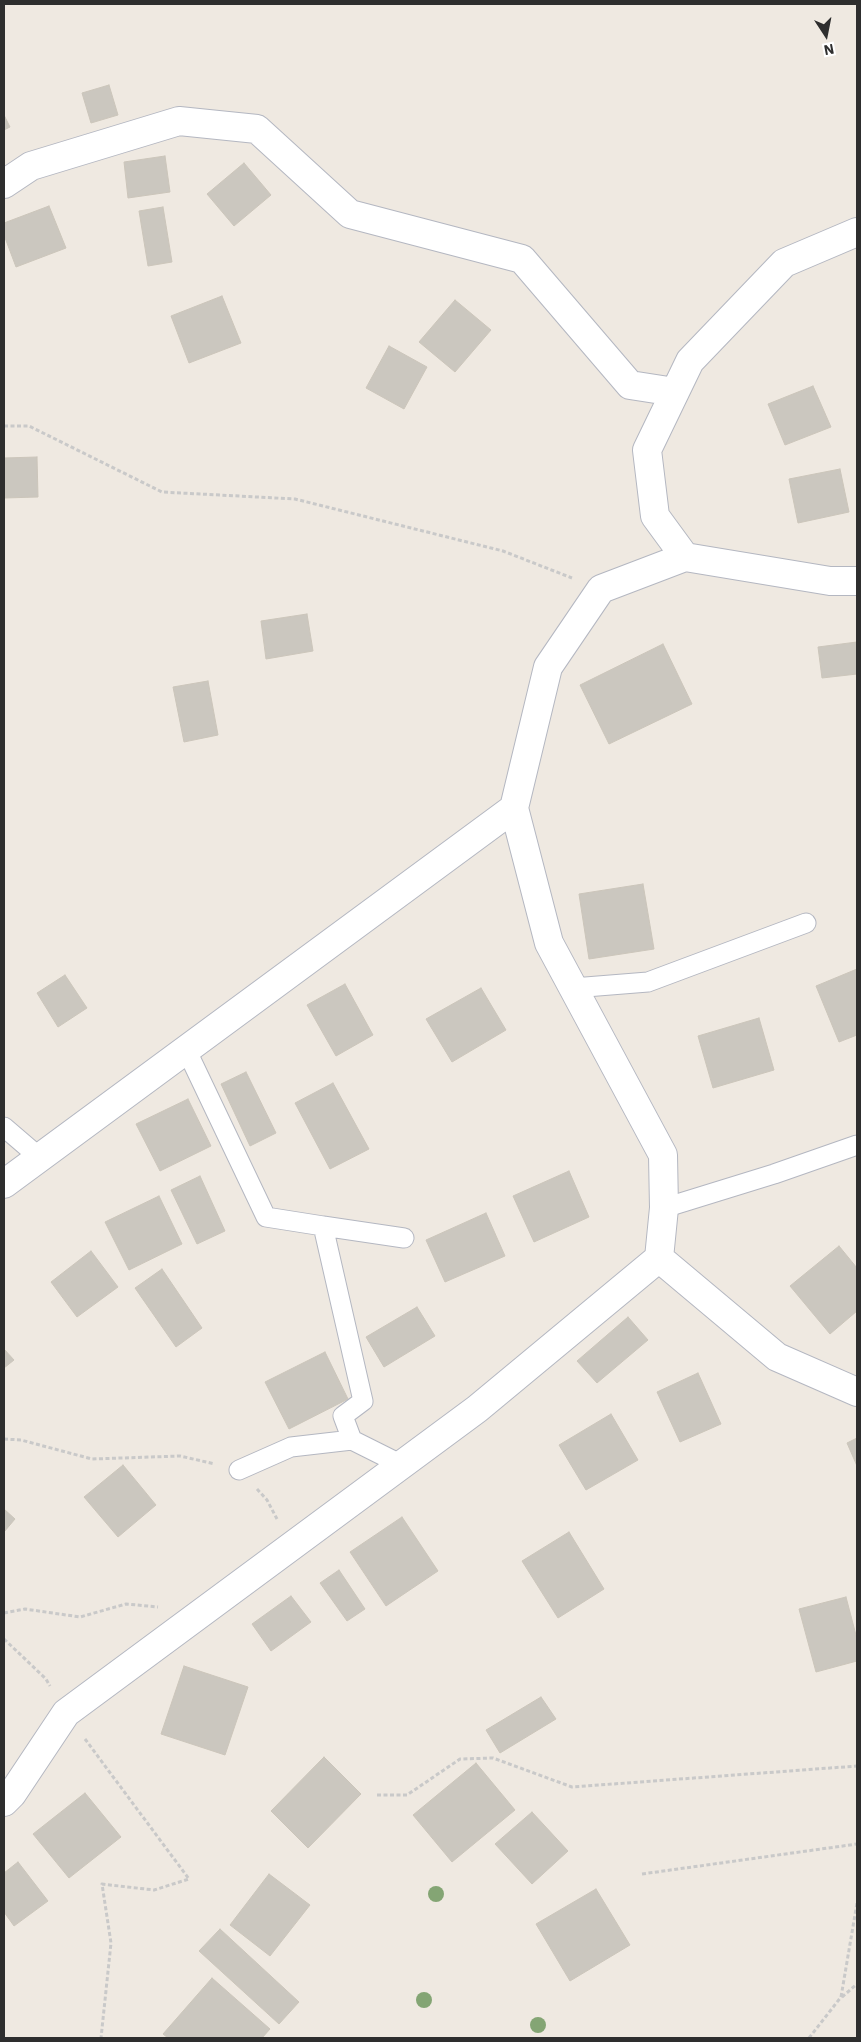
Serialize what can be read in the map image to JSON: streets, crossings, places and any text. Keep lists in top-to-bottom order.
{
  "north": "bottom"
}
